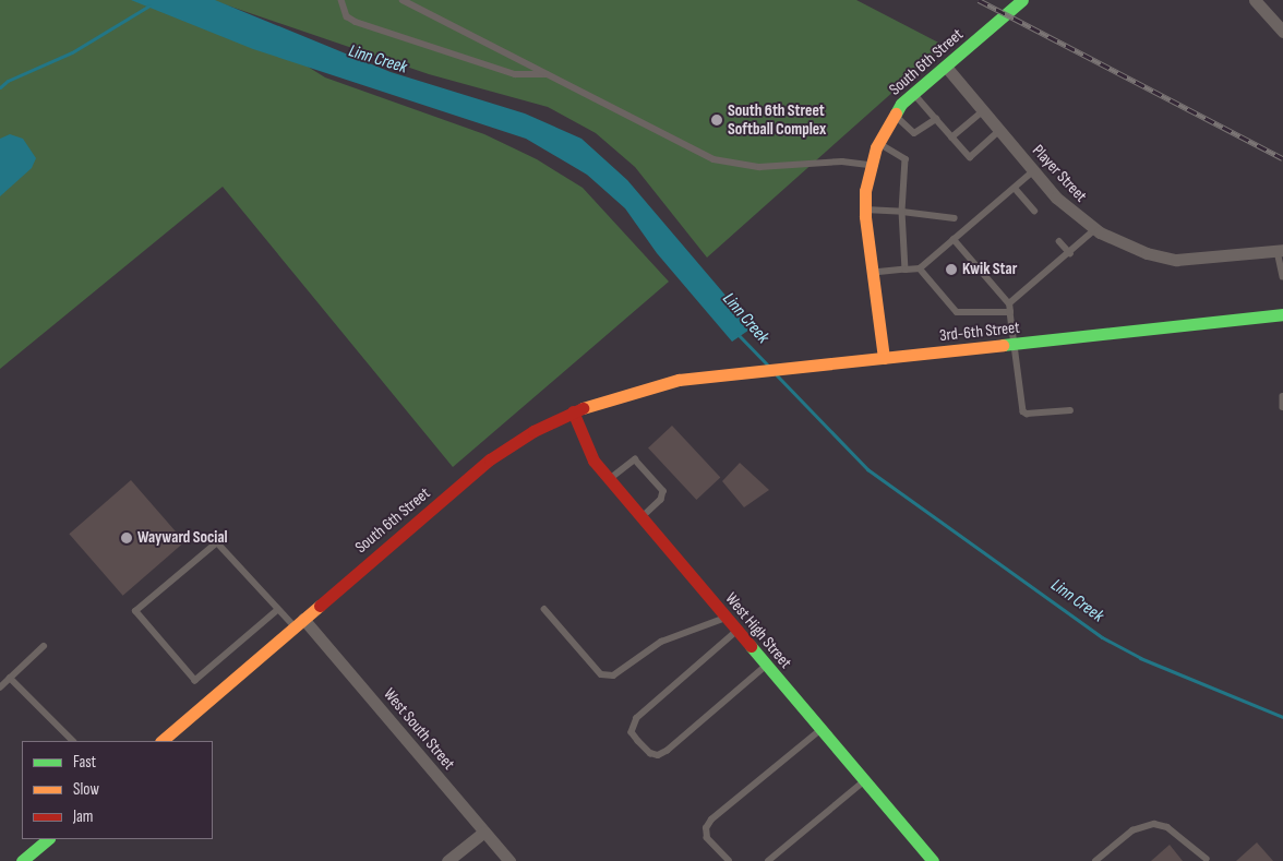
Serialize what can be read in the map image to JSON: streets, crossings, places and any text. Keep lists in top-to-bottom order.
{
  "streets": {
    "main road": ["South 6th Street", "3rd-6th Street", "West High Street"],
    "street": ["Player Street", "West South Street"]
  },
  "crossings": [
    ["South 6th Street", "Player Street"],
    ["South 6th Street", "3rd-6th Street"],
    ["South 6th Street", "West High Street"],
    ["South 6th Street", "West South Street"]
  ],
  "water": ["Linn Creek"],
  "places": ["South 6th Street Softball Complex", "Kwik Star", "Wayward Social"],
  "legend": ["Fast", "Slow", "Jam"]
}
